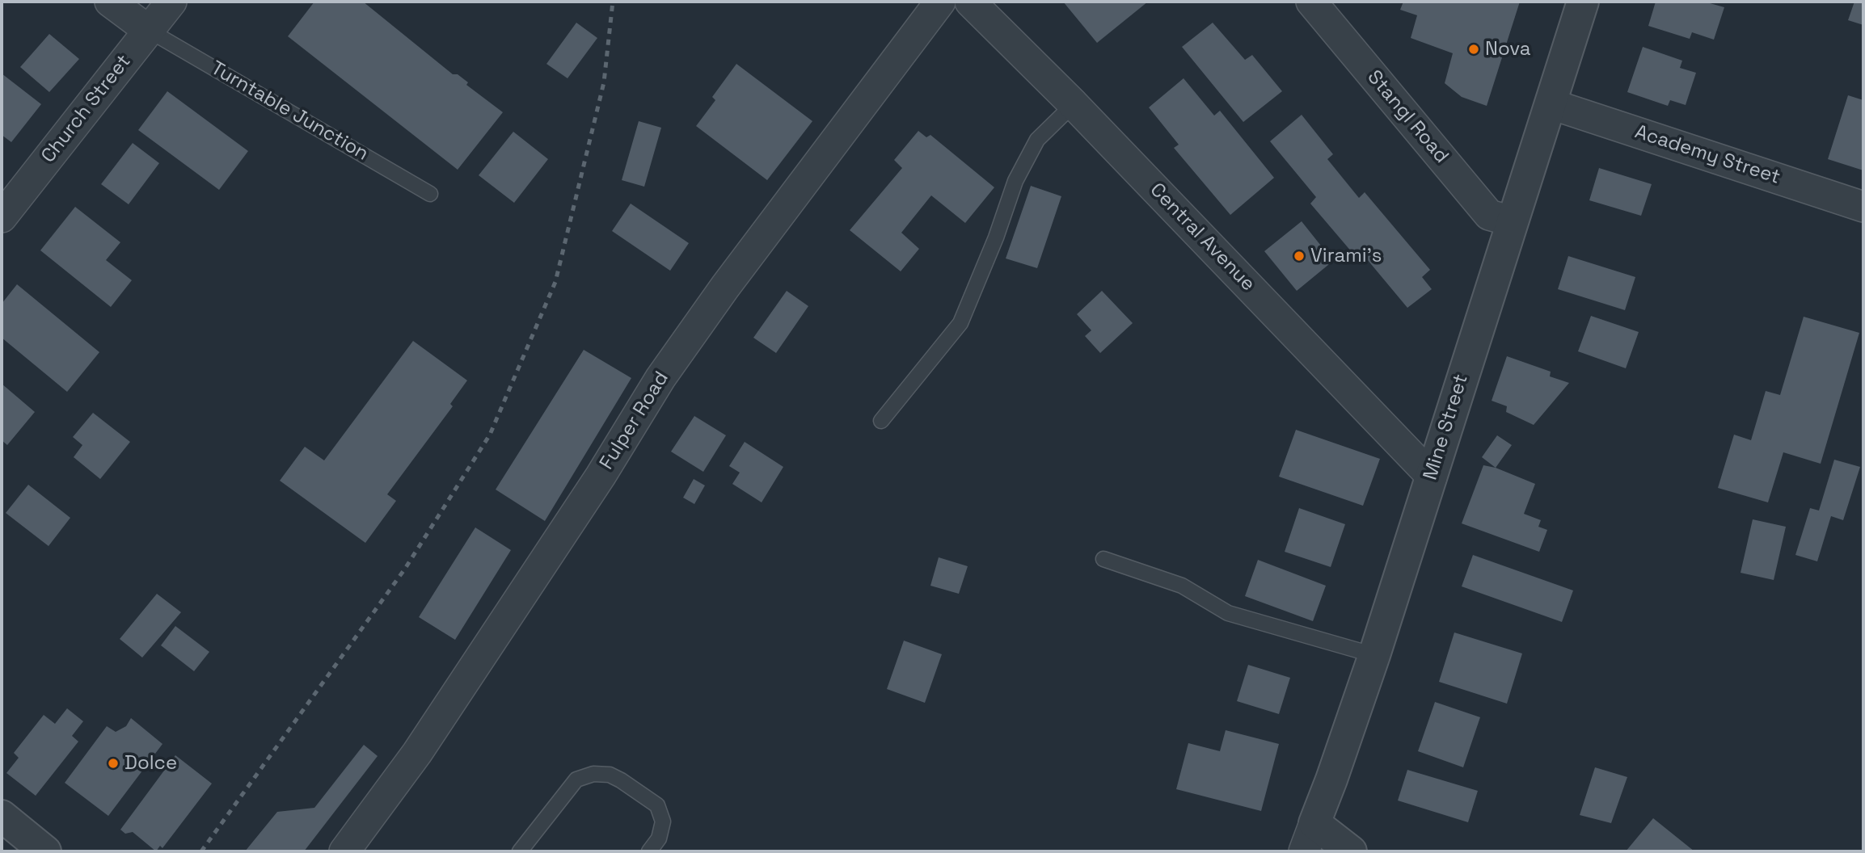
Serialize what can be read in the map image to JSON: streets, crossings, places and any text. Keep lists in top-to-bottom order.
{
  "streets": {
    "street": [
      "Church Street",
      "Stangl Road",
      "Academy Street",
      "Central Avenue",
      "Fulper Road",
      "Mine Street"
    ],
    "lane": ["Turntable Junction"]
  },
  "crossings": [
    ["Church Street", "Turntable Junction"],
    ["Stangl Road", "Mine Street"],
    ["Academy Street", "Mine Street"],
    ["Central Avenue", "Mine Street"]
  ],
  "places": ["Nova", "Virami's", "Dolce"]
}
